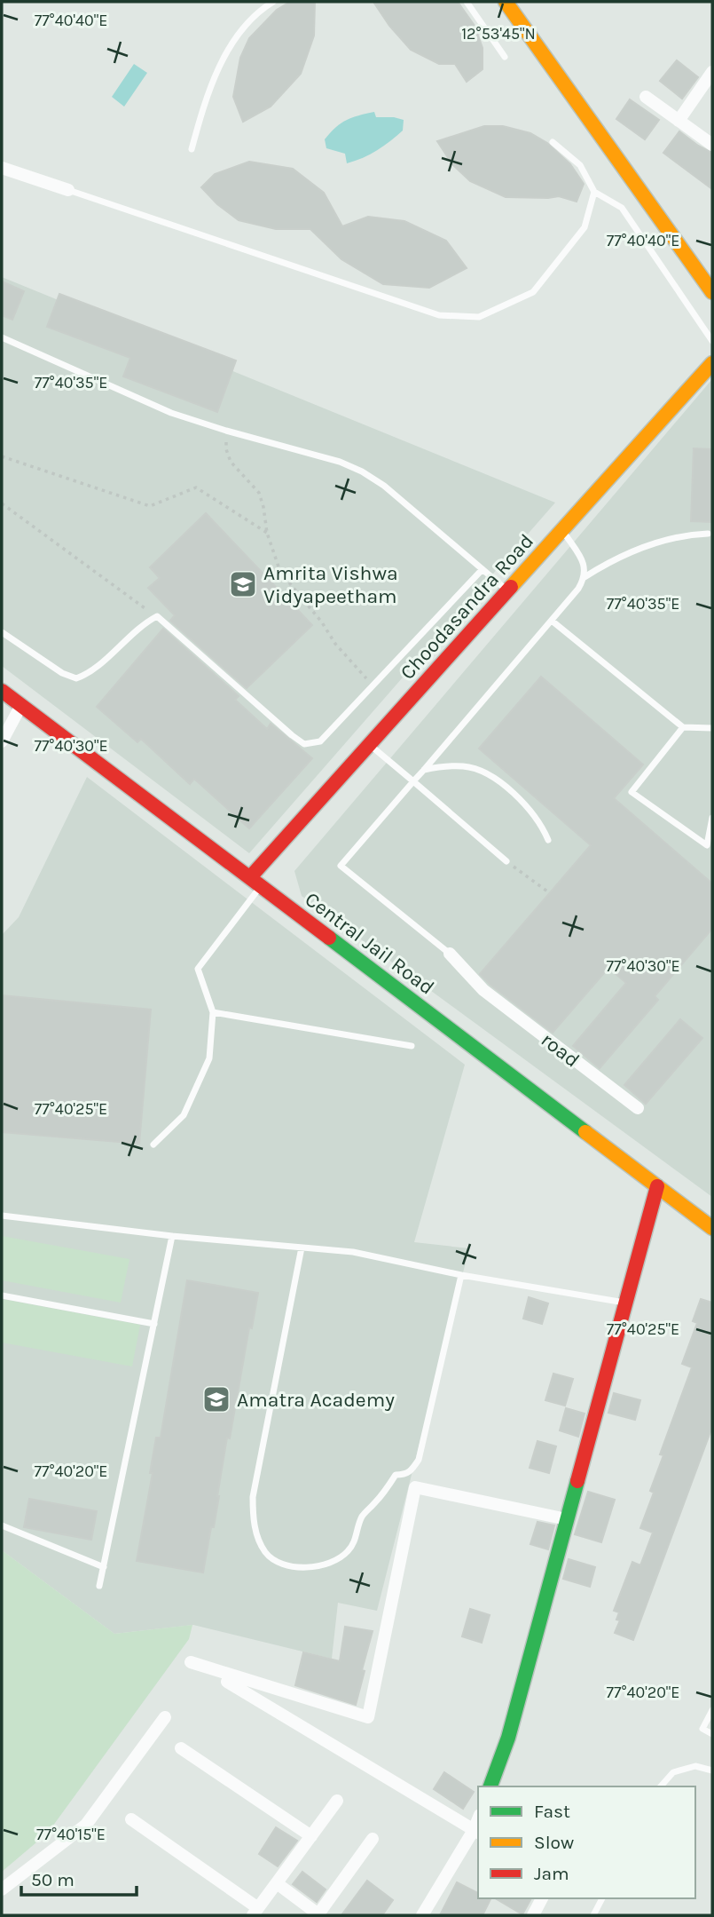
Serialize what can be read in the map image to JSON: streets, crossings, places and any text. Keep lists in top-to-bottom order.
{
  "streets": {
    "street": ["Choodasandra Road", "Central Jail Road", "road"]
  },
  "crossings": [
    ["Choodasandra Road", "Central Jail Road"]
  ],
  "places": {
    "school or university": ["Amrita Vishwa Vidyapeetham", "Amatra Academy"]
  },
  "legend": ["Fast", "Slow", "Jam"],
  "scale_bar": "50 m",
  "coordinates": [
    "77°40'40\"E",
    "12°53'45\"N",
    "77°40'35\"E",
    "77°40'30\"E",
    "77°40'25\"E",
    "77°40'20\"E",
    "77°40'15\"E"
  ]
}
